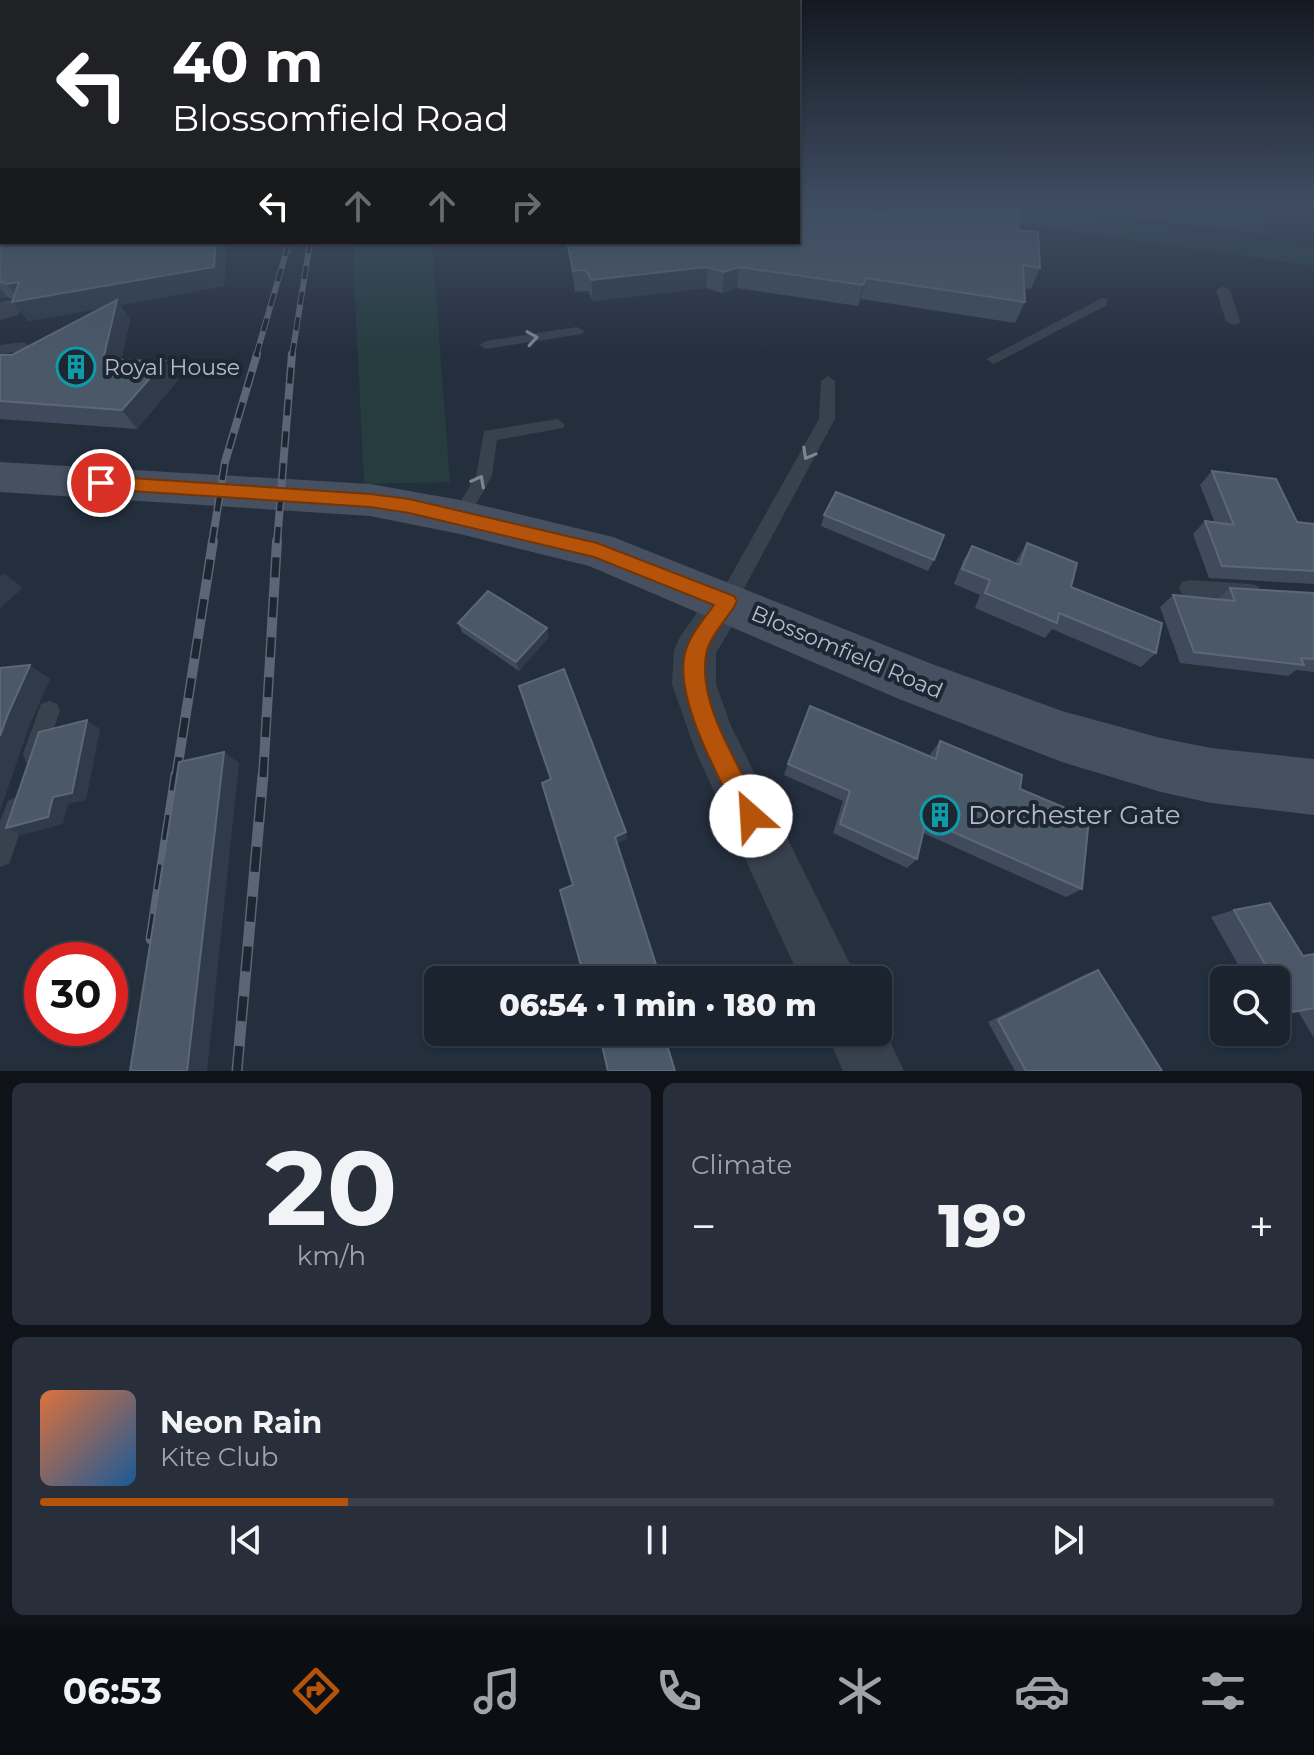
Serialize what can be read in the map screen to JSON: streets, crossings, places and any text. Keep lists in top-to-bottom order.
{
  "streets": {
    "main road": ["Blossomfield Road"]
  },
  "places": {
    "building": ["Royal House", "Dorchester Gate"]
  },
  "page": {
    "turn": ["40 m", "Blossomfield Road"],
    "limit": "30",
    "trip": "06:54 · 1 min · 180 m",
    "tile": [
      ["20", "km/h"],
      "Climate"
    ],
    "heat": ["−", "19°", "+"],
    "song": ["Neon Rain", "Kite Club"],
    "tabs": "06:53"
  }
}
